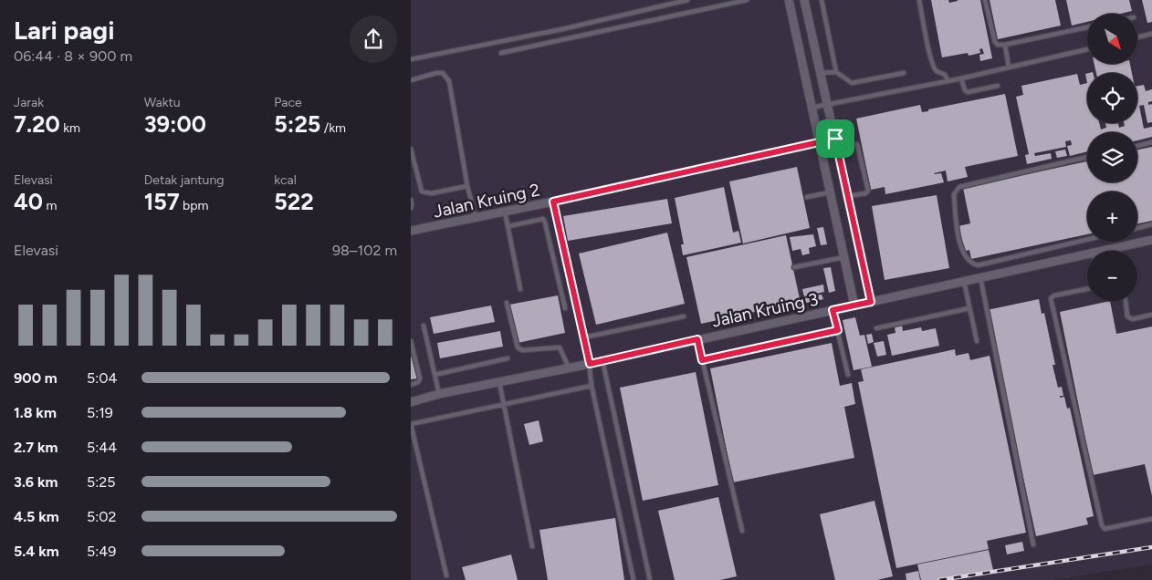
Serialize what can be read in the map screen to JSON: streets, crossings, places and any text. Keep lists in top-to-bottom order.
{
  "streets": {
    "street": ["Jalan Kruing 2", "Jalan Kruing 3"]
  },
  "north": "bottom right",
  "page": {
    "heading": ["Lari pagi", "06:44 · 8 × 900 m"],
    "map_buttons": ["+", "−"],
    "stats": [
      ["Jarak", "7.20 km"],
      ["Waktu", "39:00"],
      ["Pace", "5:25 /km"],
      ["Elevasi", "40 m"],
      ["Detak jantung", "157 bpm"],
      ["kcal", "522"]
    ],
    "chart": ["Elevasi", "98–102 m"],
    "list": [
      {
        "name": "900 m",
        "note": "5:04"
      },
      {
        "name": "1.8 km",
        "note": "5:19"
      },
      {
        "name": "2.7 km",
        "note": "5:44"
      },
      {
        "name": "3.6 km",
        "note": "5:25"
      },
      {
        "name": "4.5 km",
        "note": "5:02"
      },
      {
        "name": "5.4 km",
        "note": "5:49"
      }
    ]
  }
}
